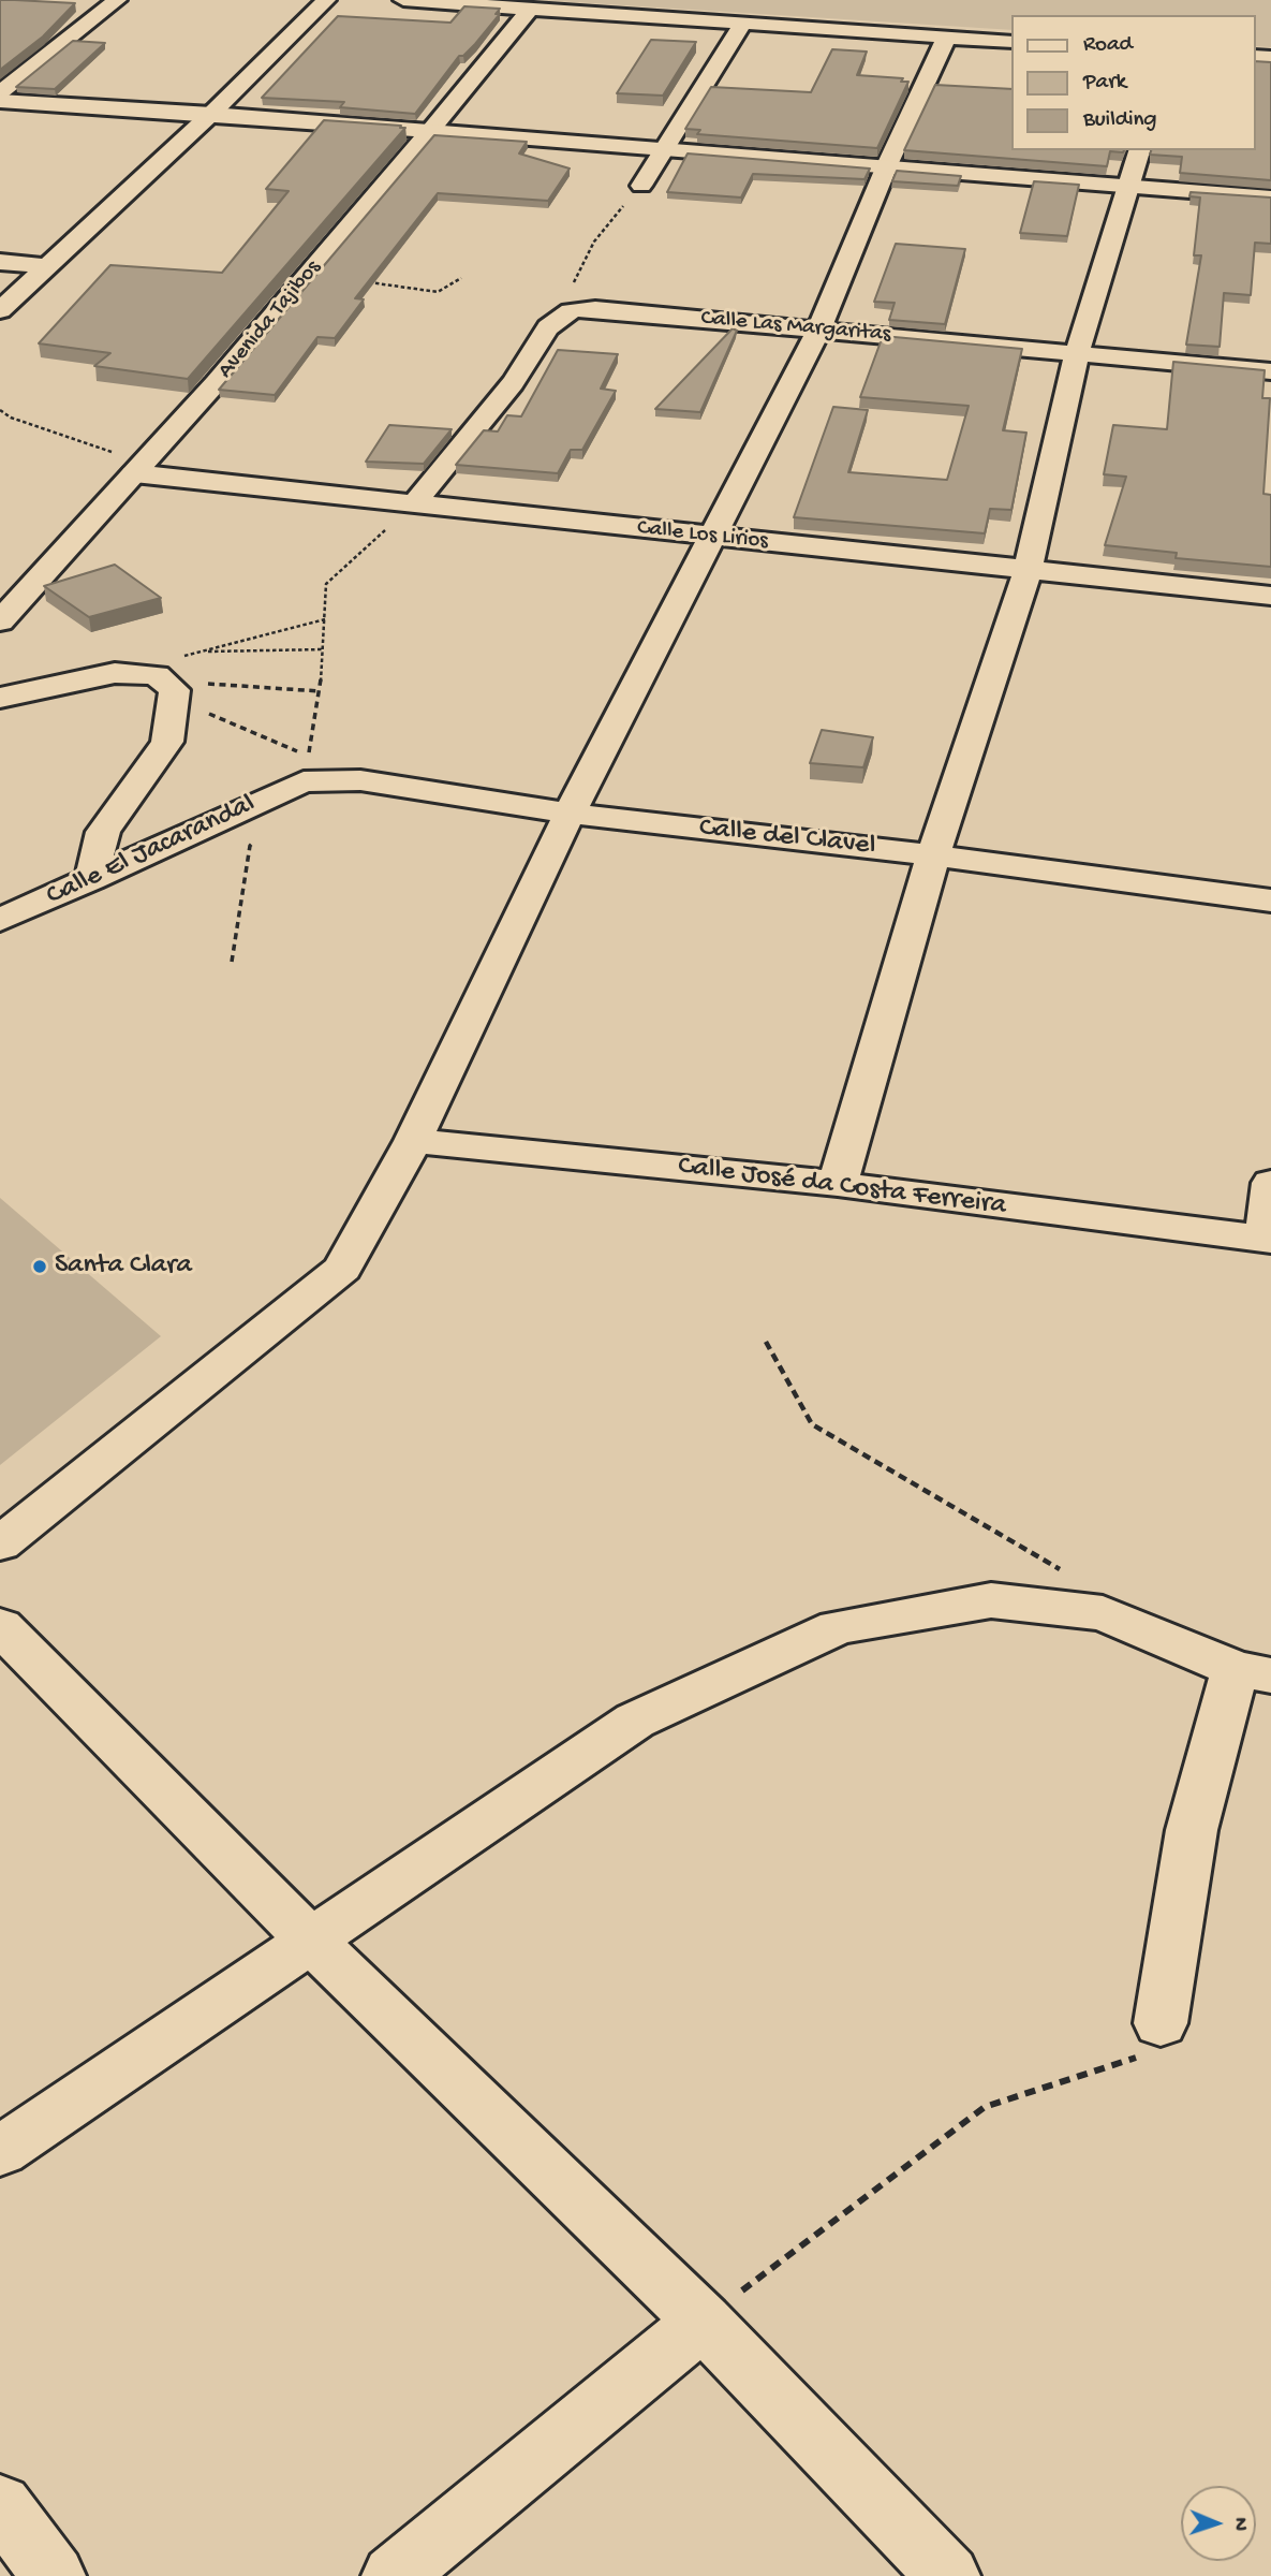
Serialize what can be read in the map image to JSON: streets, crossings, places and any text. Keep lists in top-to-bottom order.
{
  "streets": {
    "street": [
      "Avenida Tajibos",
      "Calle Las Margaritas",
      "Calle Los Lirios",
      "Calle del Clavel",
      "Calle El Jacarandal",
      "Calle José da Costa Ferreira"
    ]
  },
  "crossings": [
    ["Avenida Tajibos", "Calle Los Lirios"],
    ["Calle del Clavel", "Calle El Jacarandal"]
  ],
  "places": ["Santa Clara"],
  "legend": ["Road", "Park", "Building"],
  "north": "right"
}
